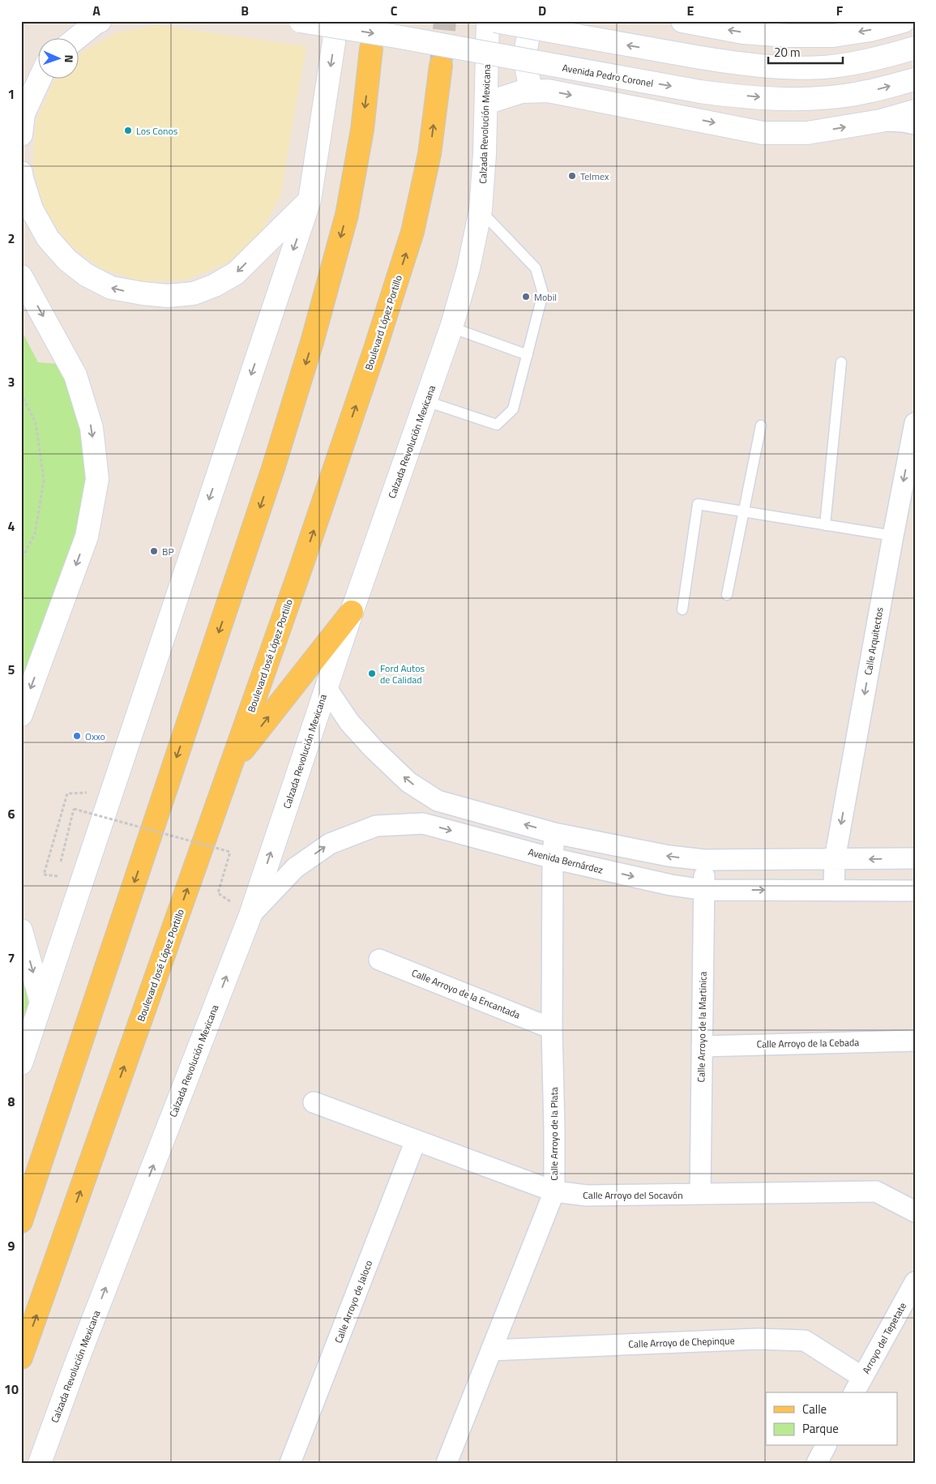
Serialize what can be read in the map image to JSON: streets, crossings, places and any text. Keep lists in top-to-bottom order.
{
  "streets": {
    "main road": [
      "Avenida Pedro Coronel",
      "Calzada Revolución Mexicana",
      "Boulevard López Portillo",
      "Boulevard José López Portillo"
    ],
    "street": [
      "Calle Arquitectos",
      "Avenida Bernárdez",
      "Calle Arroyo de la Encantada",
      "Calle Arroyo de la Martinica",
      "Calle Arroyo de la Cebada",
      "Calle Arroyo de la Plata",
      "Calle Arroyo del Socavón",
      "Calle Arroyo de Jaloco",
      "Arroyo del Tepetate",
      "Calle Arroyo de Chepinque"
    ]
  },
  "crossings": [
    ["Calzada Revolución Mexicana", "Avenida Bernárdez"],
    ["Boulevard López Portillo", "Boulevard José López Portillo"],
    ["Calle Arquitectos", "Avenida Bernárdez"],
    ["Avenida Bernárdez", "Calle Arroyo de la Martinica"],
    ["Avenida Bernárdez", "Calle Arroyo de la Plata"],
    ["Calle Arroyo de la Encantada", "Calle Arroyo de la Plata"],
    ["Calle Arroyo de la Martinica", "Calle Arroyo de la Cebada"],
    ["Calle Arroyo de la Martinica", "Calle Arroyo del Socavón"],
    ["Calle Arroyo de la Plata", "Calle Arroyo del Socavón"],
    ["Calle Arroyo de la Plata", "Calle Arroyo de Chepinque"],
    ["Calle Arroyo del Socavón", "Calle Arroyo de Jaloco"],
    ["Arroyo del Tepetate", "Calle Arroyo de Chepinque"]
  ],
  "one_way": ["Calle Arquitectos"],
  "places": [
    "Los Conos",
    "Telmex",
    "Mobil",
    "BP",
    "Ford Autos de Calidad",
    "Oxxo"
  ],
  "legend": ["Calle", "Parque"],
  "scale_bar": "20 m",
  "north": "right",
  "grid": {
    "columns": [
      "A",
      "B",
      "C",
      "D",
      "E",
      "F"
    ],
    "rows": [
      "1",
      "2",
      "3",
      "4",
      "5",
      "6",
      "7",
      "8",
      "9",
      "10"
    ]
  }
}
